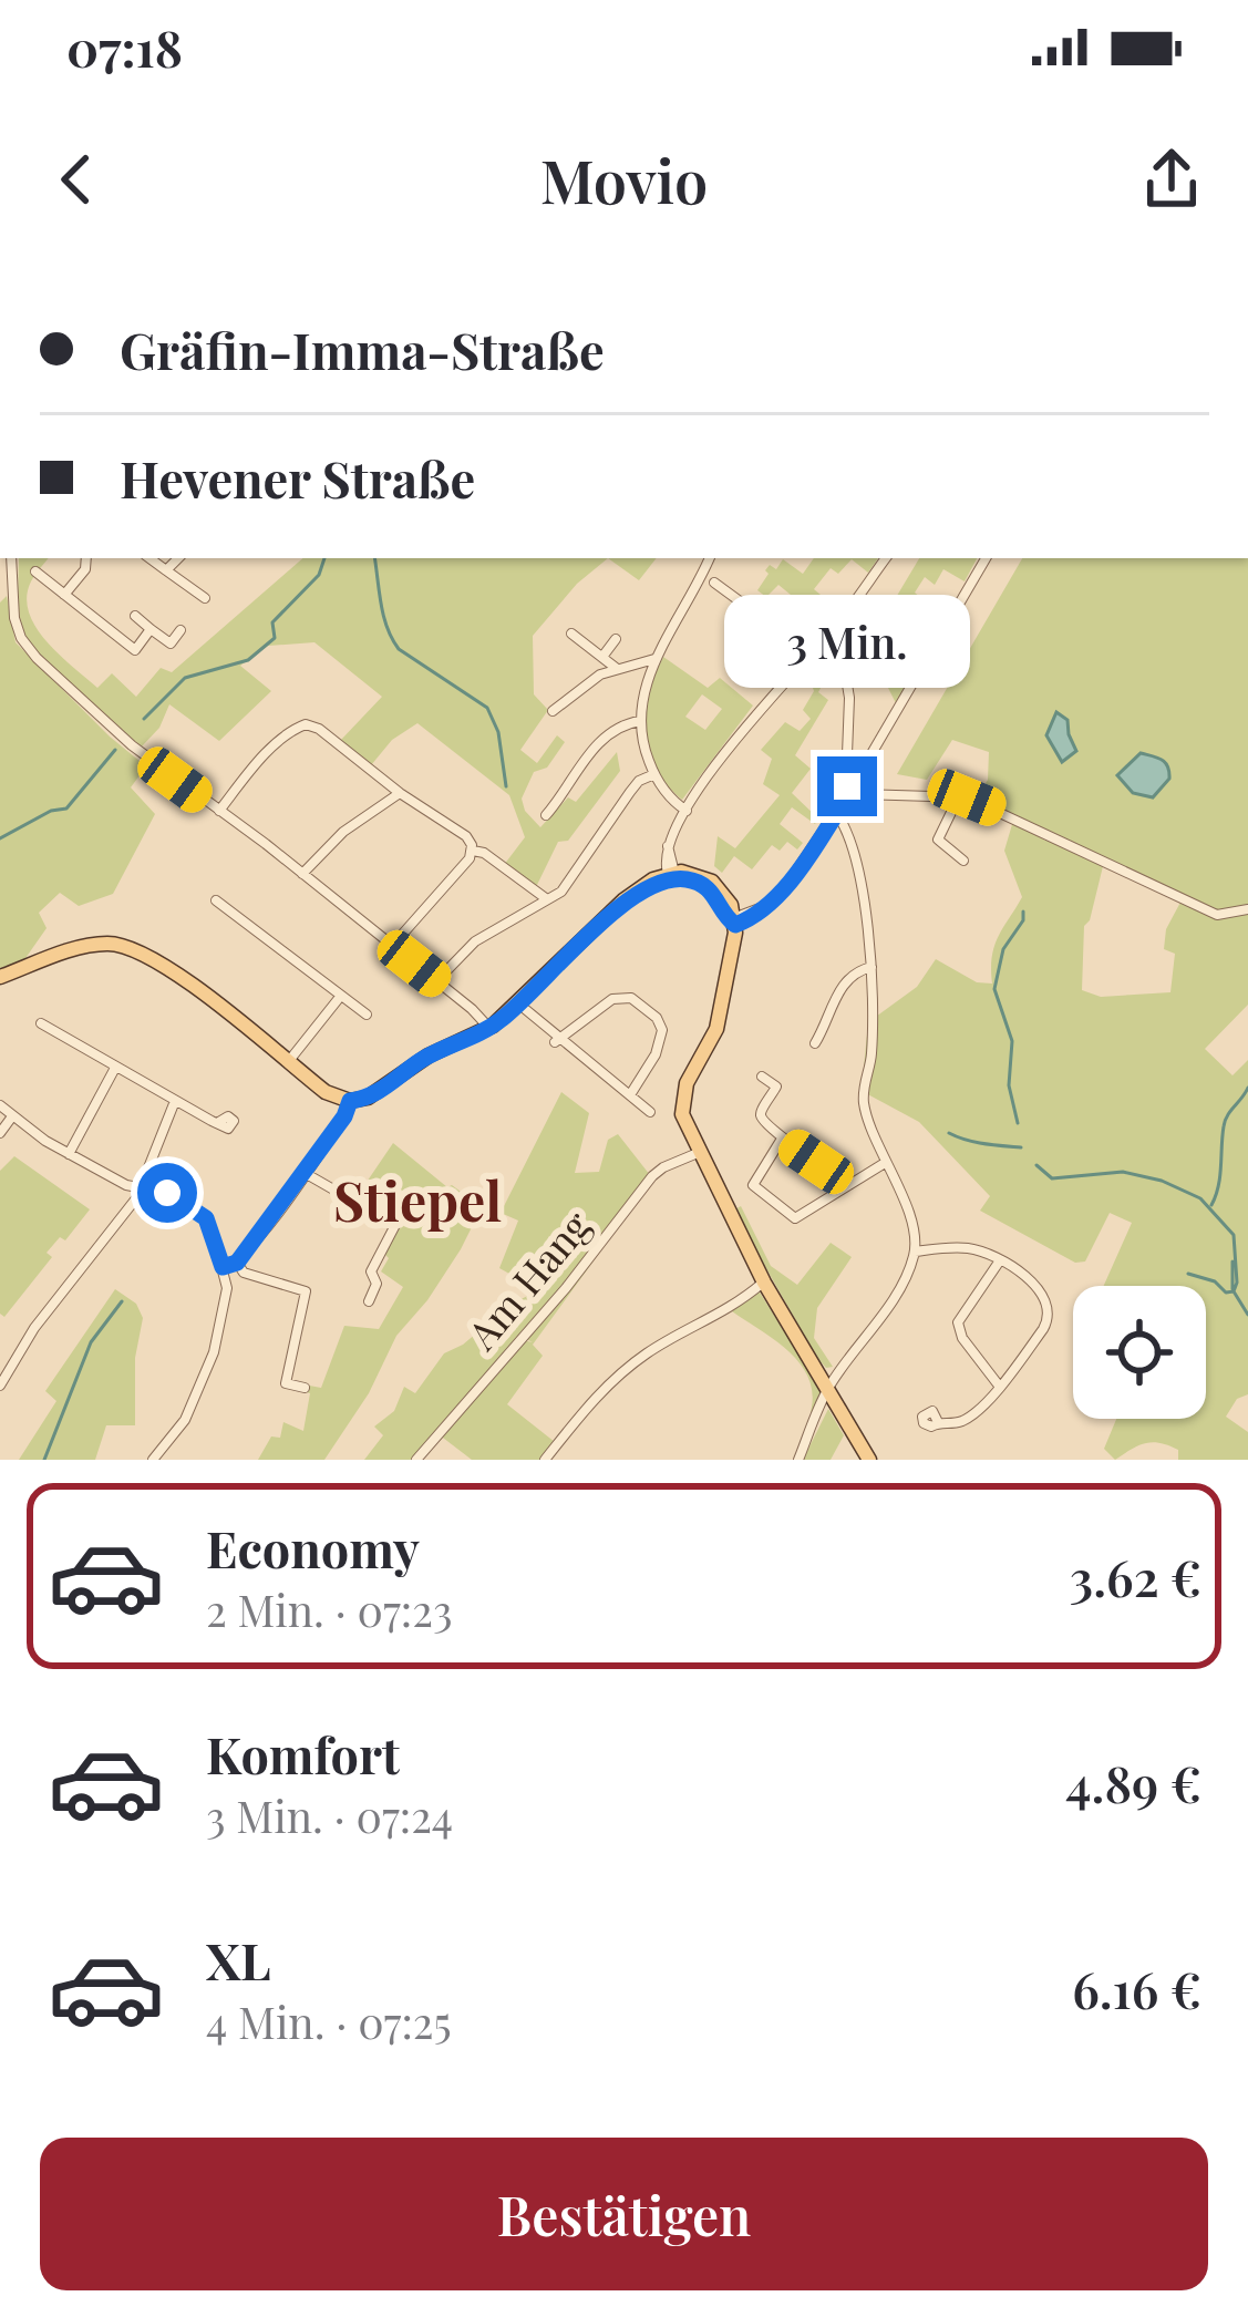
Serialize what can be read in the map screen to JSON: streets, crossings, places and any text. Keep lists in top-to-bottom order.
{
  "streets": {
    "street": ["Am Hang"]
  },
  "districts": ["Stiepel"],
  "page": {
    "status": "07:18",
    "header": "Movio",
    "banner": ["Gräfin-Imma-Straße", "Hevener Straße"],
    "bubble": "3 Min.",
    "list": [
      {
        "name": "Economy",
        "note": "2 Min. · 07:23",
        "value": "3.62 €"
      },
      {
        "name": "Komfort",
        "note": "3 Min. · 07:24",
        "value": "4.89 €"
      },
      {
        "name": "XL",
        "note": "4 Min. · 07:25",
        "value": "6.16 €"
      }
    ],
    "buttons": "Bestätigen"
  }
}
